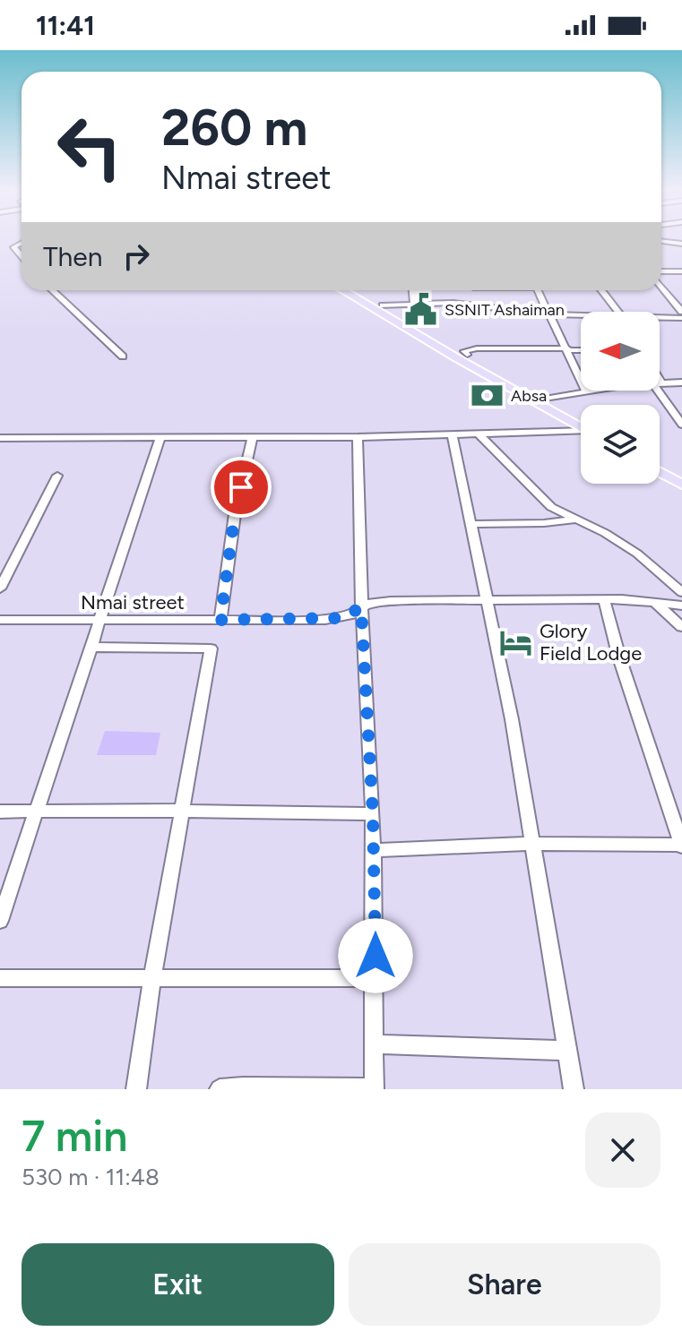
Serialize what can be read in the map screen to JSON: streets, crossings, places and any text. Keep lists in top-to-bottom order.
{
  "streets": {
    "street": ["Nmai street"]
  },
  "places": {
    "public building": ["SSNIT Ashaiman"],
    "bank": ["Absa"],
    "hotel": ["Glory Field Lodge"]
  },
  "north": "left",
  "page": {
    "status": "11:41",
    "turn": ["260 m", "Nmai street"],
    "then": "Then",
    "heading": ["7 min", "530 m · 11:48"],
    "buttons": ["Exit", "Share"]
  }
}
